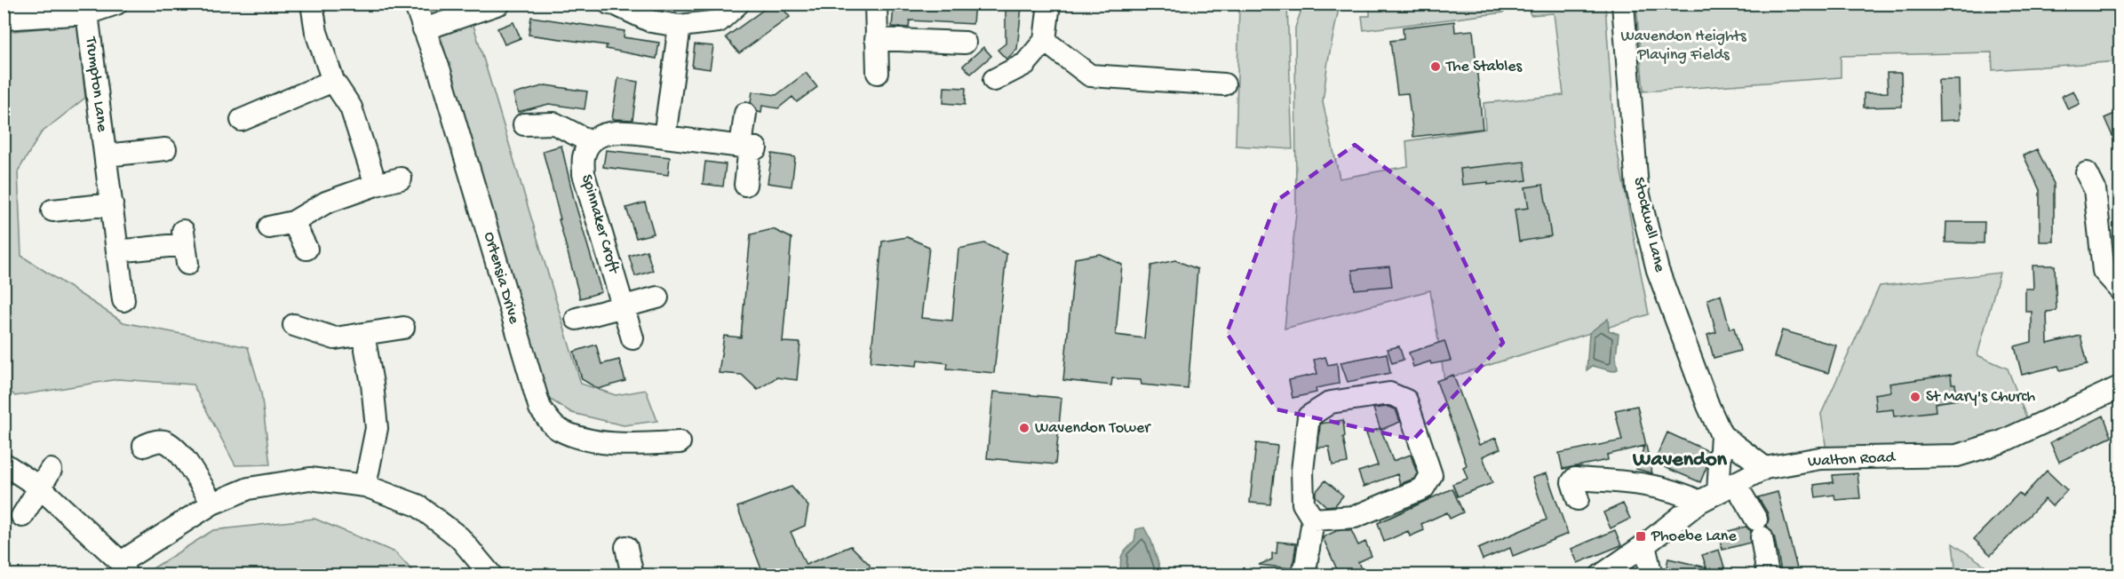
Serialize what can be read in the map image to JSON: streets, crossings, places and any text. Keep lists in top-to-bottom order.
{
  "streets": {
    "street": [
      "Trumpton Lane",
      "Spinnaker Croft",
      "Stockwell Lane",
      "Ortensia Drive",
      "Walton Road"
    ]
  },
  "crossings": [
    ["Stockwell Lane", "Walton Road"]
  ],
  "districts": ["Wavendon"],
  "parks": ["Wavendon Heights Playing Fields"],
  "places": {
    "other": ["The Stables", "St Mary's Church", "Wavendon Tower"],
    "transit": ["Phoebe Lane"]
  }
}
